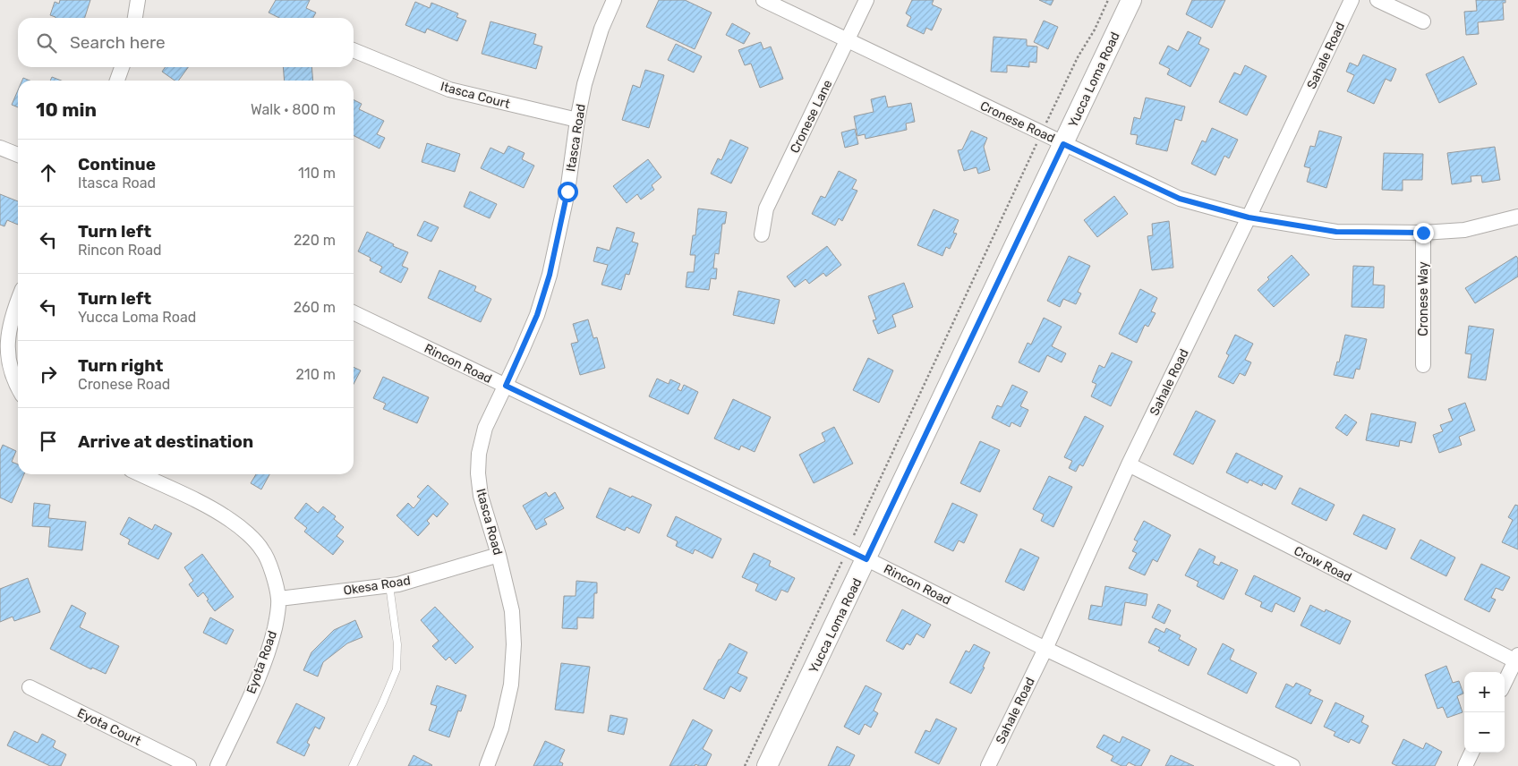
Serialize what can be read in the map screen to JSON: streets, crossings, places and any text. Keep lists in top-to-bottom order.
{
  "streets": {
    "main road": ["Yucca Loma Road"],
    "street": [
      "Sahale Road",
      "Itasca Court",
      "Cronese Lane",
      "Cronese Road",
      "Itasca Road",
      "Cronese Way",
      "Rincon Road",
      "Crow Road",
      "Okesa Road",
      "Eyota Road",
      "Eyota Court"
    ]
  },
  "crossings": [
    ["Sahale Road", "Cronese Road"],
    ["Sahale Road", "Rincon Road"],
    ["Sahale Road", "Crow Road"],
    ["Yucca Loma Road", "Cronese Road"],
    ["Yucca Loma Road", "Rincon Road"],
    ["Itasca Court", "Itasca Road"],
    ["Cronese Lane", "Cronese Road"],
    ["Cronese Road", "Cronese Way"],
    ["Itasca Road", "Rincon Road"],
    ["Itasca Road", "Okesa Road"],
    ["Okesa Road", "Eyota Road"]
  ],
  "page": {
    "search": "Search here",
    "heading": ["10 min", "Walk · 800 m"],
    "list": [
      ["Continue", "Itasca Road", "110 m"],
      ["Turn left", "Rincon Road", "220 m"],
      ["Turn left", "Yucca Loma Road", "260 m"],
      ["Turn right", "Cronese Road", "210 m"],
      "Arrive at destination"
    ],
    "map_buttons": ["+", "−"]
  }
}
